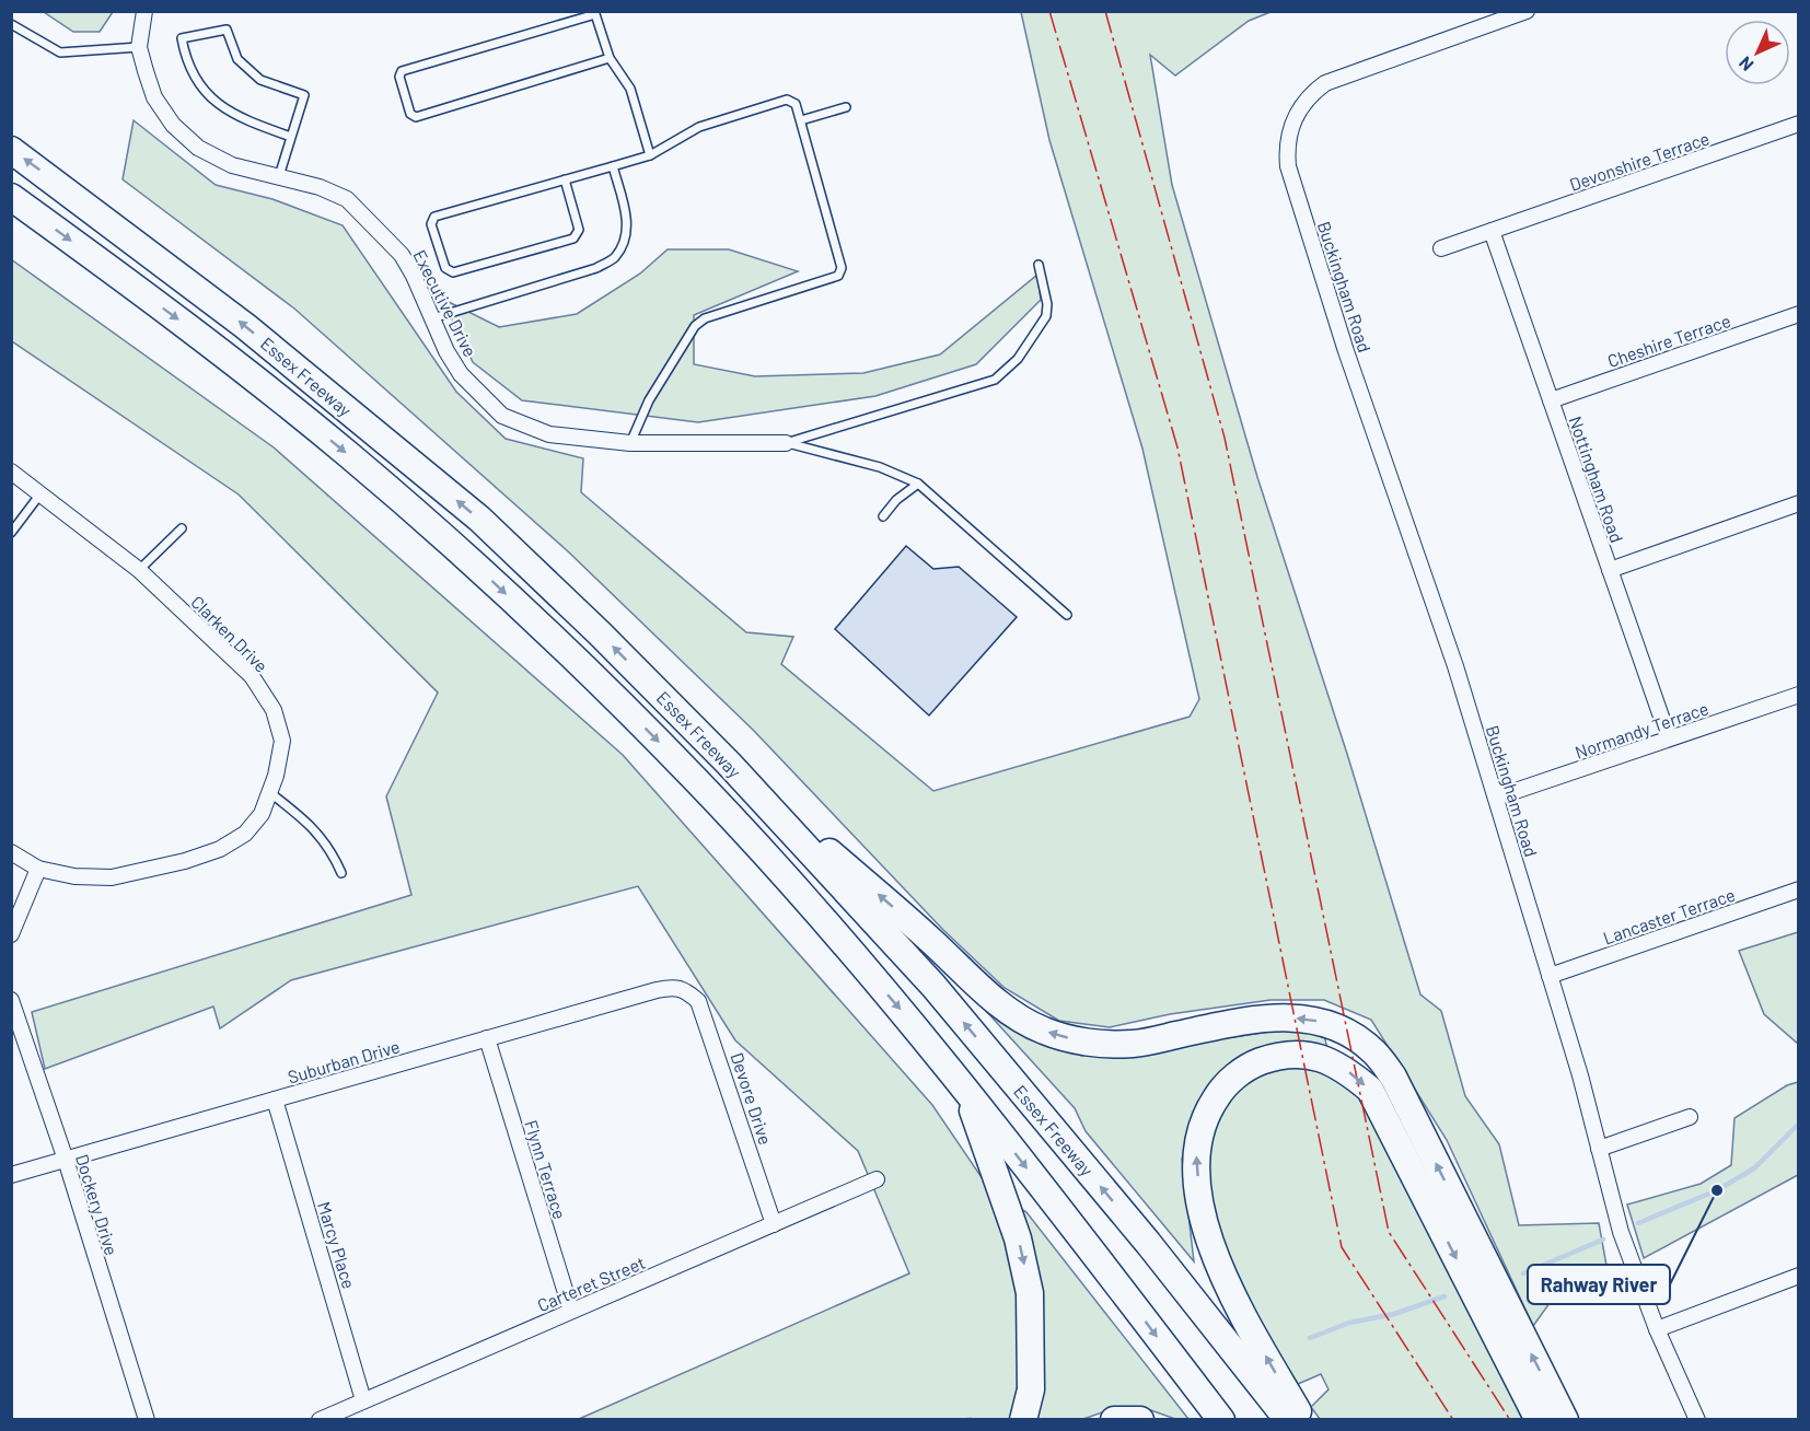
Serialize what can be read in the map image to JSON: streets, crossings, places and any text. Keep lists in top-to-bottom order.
{
  "streets": {
    "highway": ["Essex Freeway"],
    "street": [
      "Devonshire Terrace",
      "Buckingham Road",
      "Executive Drive",
      "Cheshire Terrace",
      "Nottingham Road",
      "Clarken Drive",
      "Normandy Terrace",
      "Lancaster Terrace",
      "Suburban Drive",
      "Devore Drive",
      "Flynn Terrace",
      "Dockery Drive",
      "Marcy Place",
      "Carteret Street"
    ]
  },
  "crossings": [
    ["Devonshire Terrace", "Nottingham Road"],
    ["Buckingham Road", "Normandy Terrace"],
    ["Buckingham Road", "Lancaster Terrace"],
    ["Cheshire Terrace", "Nottingham Road"],
    ["Nottingham Road", "Normandy Terrace"],
    ["Suburban Drive", "Devore Drive"],
    ["Suburban Drive", "Flynn Terrace"],
    ["Suburban Drive", "Dockery Drive"],
    ["Suburban Drive", "Marcy Place"],
    ["Devore Drive", "Carteret Street"],
    ["Flynn Terrace", "Carteret Street"],
    ["Marcy Place", "Carteret Street"]
  ],
  "places": ["Rahway River"],
  "north": "bottom left"
}
